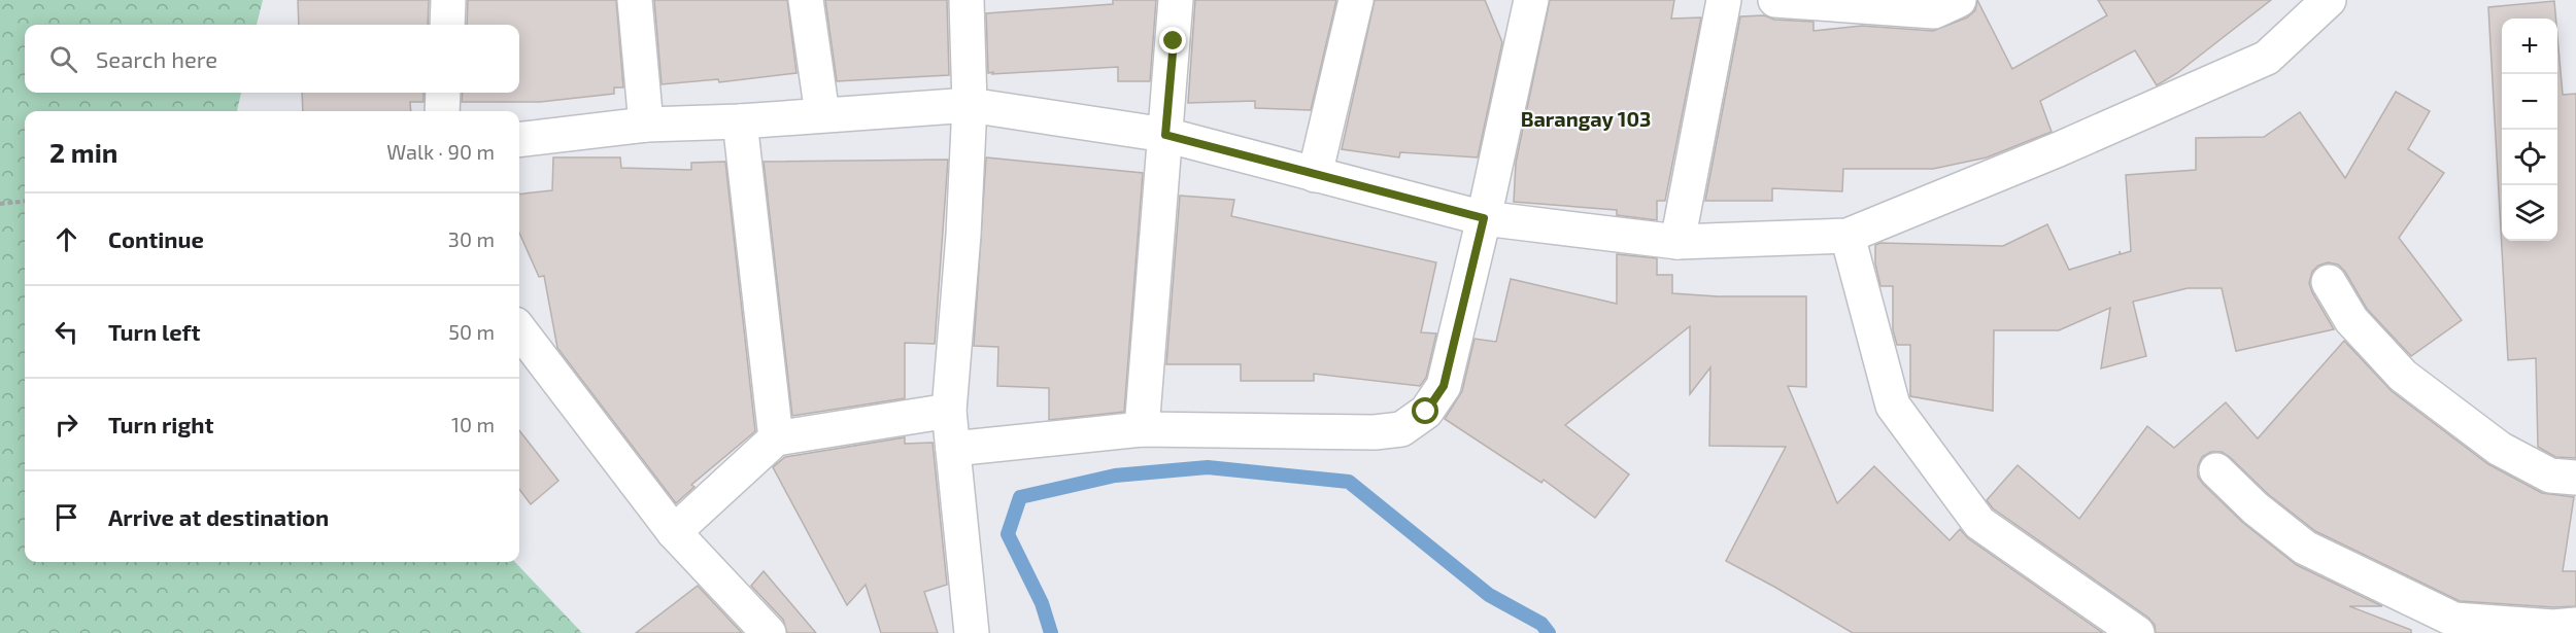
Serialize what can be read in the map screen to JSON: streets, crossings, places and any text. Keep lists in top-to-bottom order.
{
  "districts": ["Barangay 103"],
  "page": {
    "map_buttons": ["+", "−"],
    "search": "Search here",
    "heading": ["2 min", "Walk · 90 m"],
    "list": [
      ["Continue", "30 m"],
      ["Turn left", "50 m"],
      ["Turn right", "10 m"],
      "Arrive at destination"
    ]
  }
}
